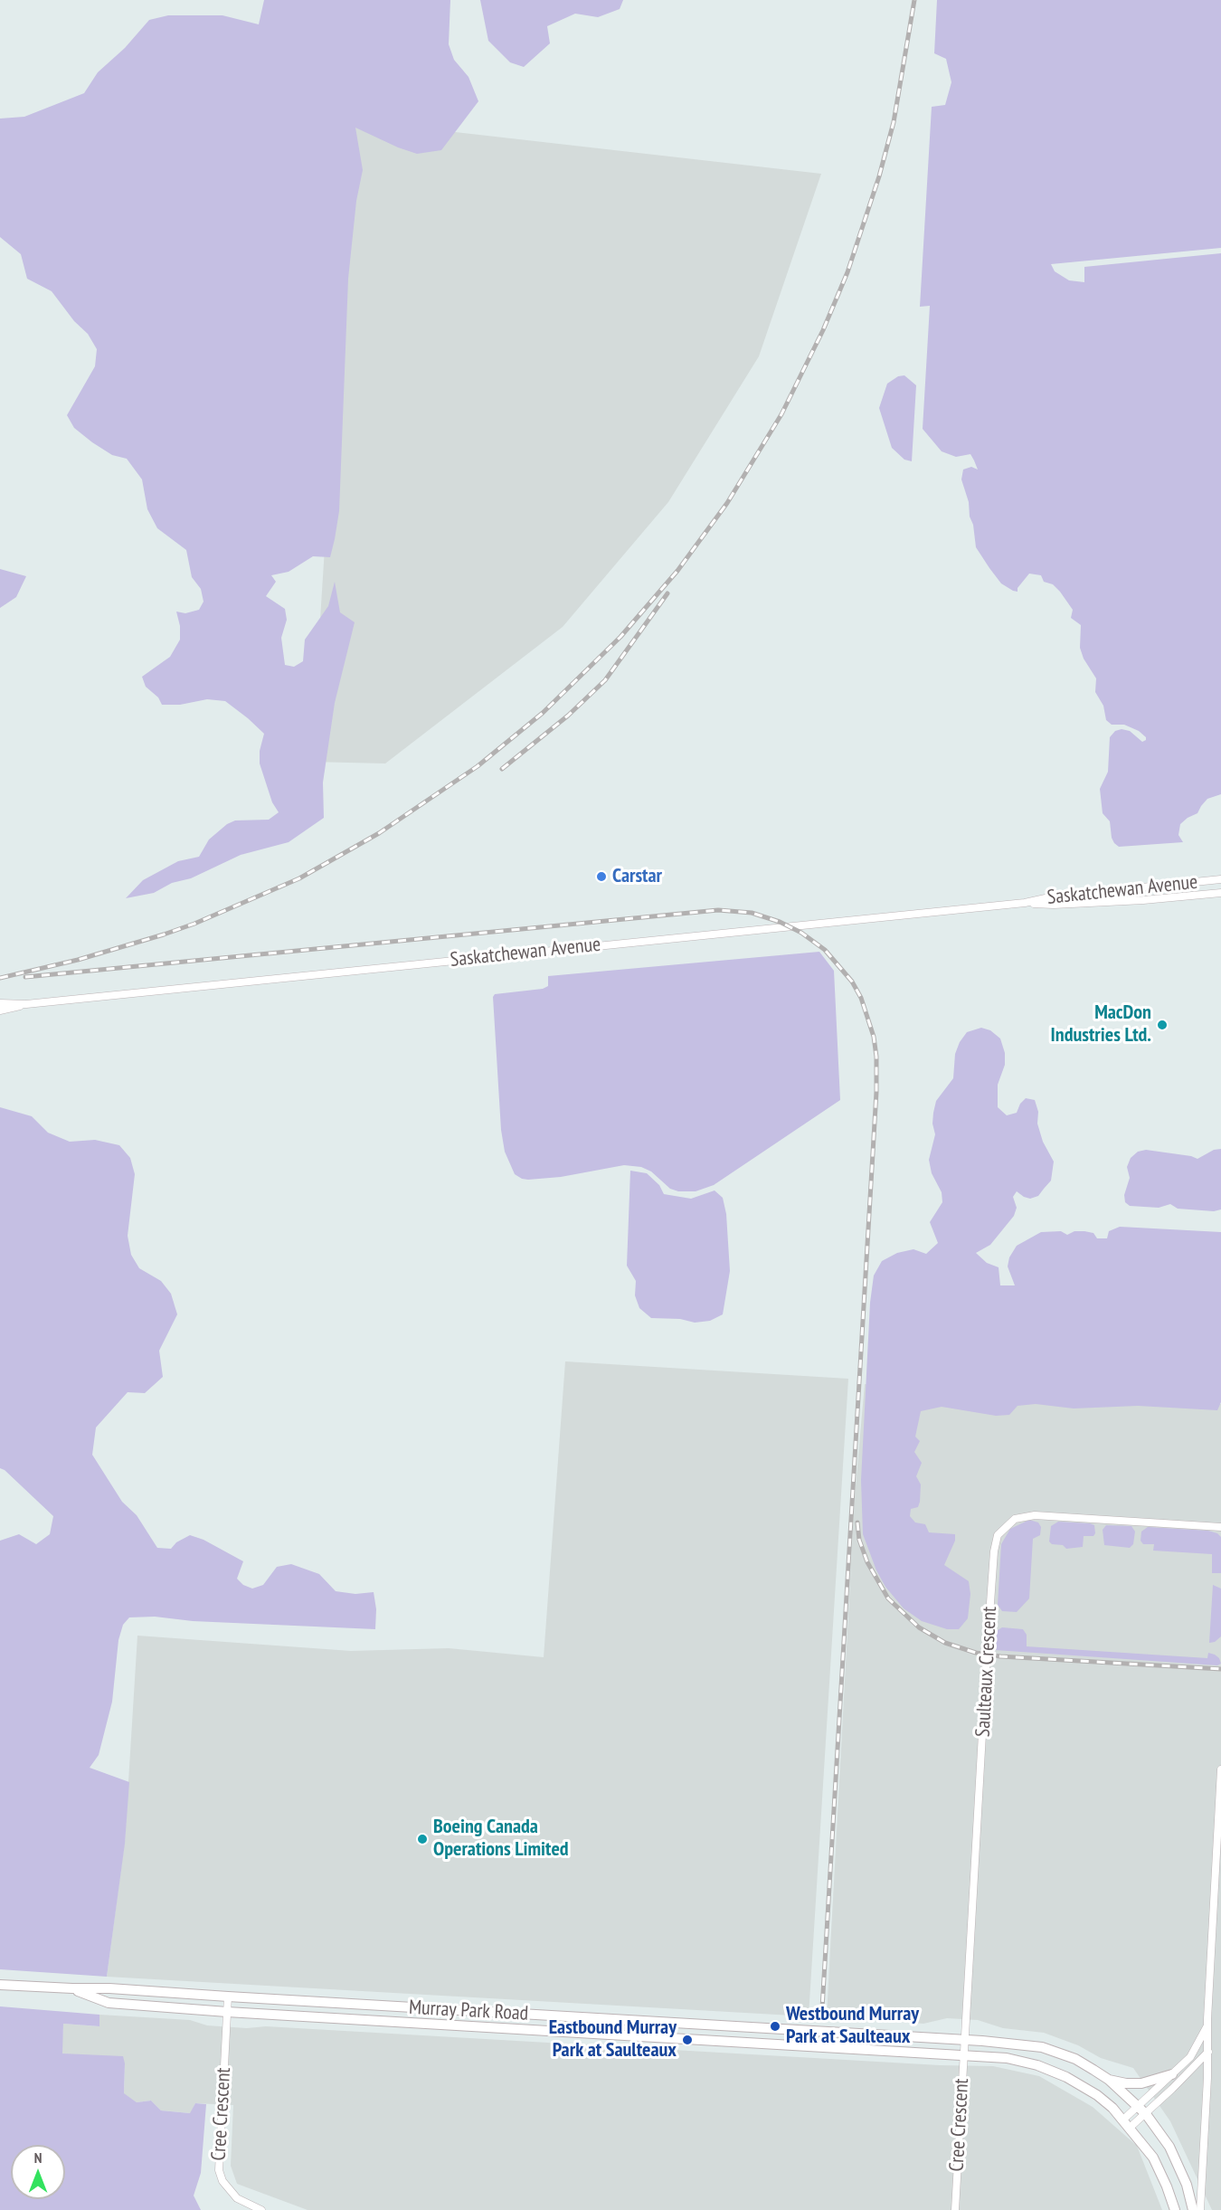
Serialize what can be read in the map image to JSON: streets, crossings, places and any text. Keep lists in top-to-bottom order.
{
  "streets": {
    "street": [
      "Saskatchewan Avenue",
      "Saulteaux Crescent",
      "Murray Park Road",
      "Cree Crescent"
    ]
  },
  "crossings": [
    ["Saulteaux Crescent", "Murray Park Road"],
    ["Saulteaux Crescent", "Cree Crescent"],
    ["Murray Park Road", "Cree Crescent"]
  ],
  "places": [
    "Carstar",
    "MacDon Industries Ltd.",
    "Boeing Canada Operations Limited",
    "Westbound Murray Park at Saulteaux",
    "Eastbound Murray Park at Saulteaux"
  ],
  "north": "top"
}
